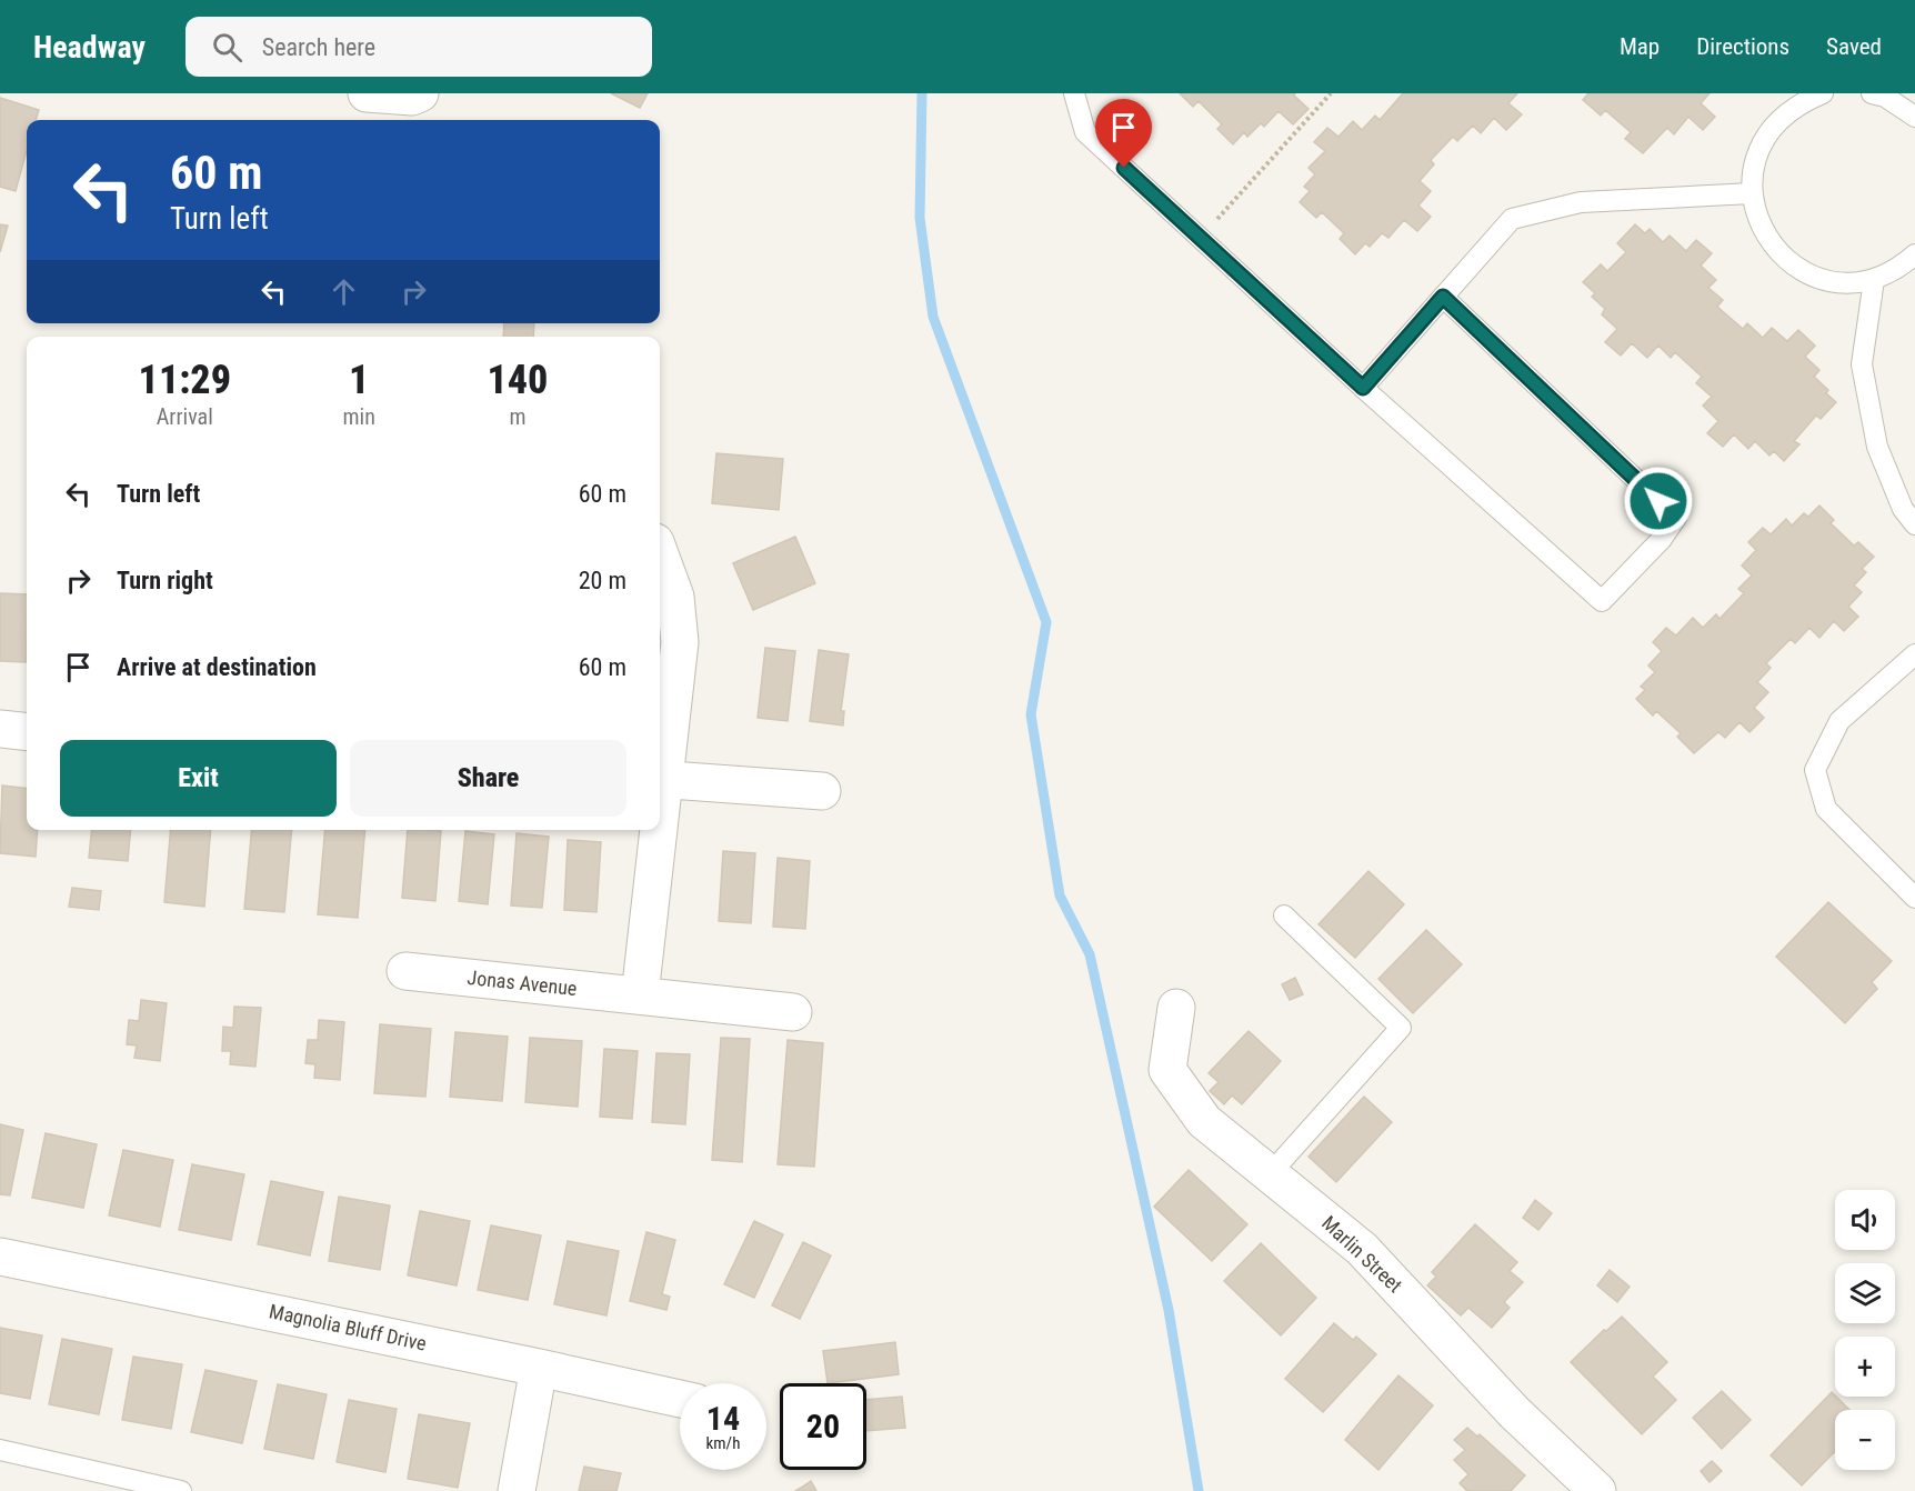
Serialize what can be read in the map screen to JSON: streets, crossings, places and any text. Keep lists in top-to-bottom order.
{
  "streets": {
    "street": ["Jonas Avenue", "Marlin Street", "Magnolia Bluff Drive"]
  },
  "page": {
    "header": "Headway",
    "search": "Search here",
    "nav": ["Map", "Directions", "Saved"],
    "turn": ["60 m", "Turn left"],
    "eta": [
      "11:29",
      "Arrival",
      "1",
      "min",
      "140",
      "m"
    ],
    "list": [
      {
        "name": "Turn left",
        "value": "60 m"
      },
      {
        "name": "Turn right",
        "value": "20 m"
      },
      {
        "name": "Arrive at destination",
        "value": "60 m"
      }
    ],
    "buttons": ["Exit", "Share"],
    "map_buttons": ["+", "−"],
    "speed": "14 km/h",
    "limit": "20"
  }
}
